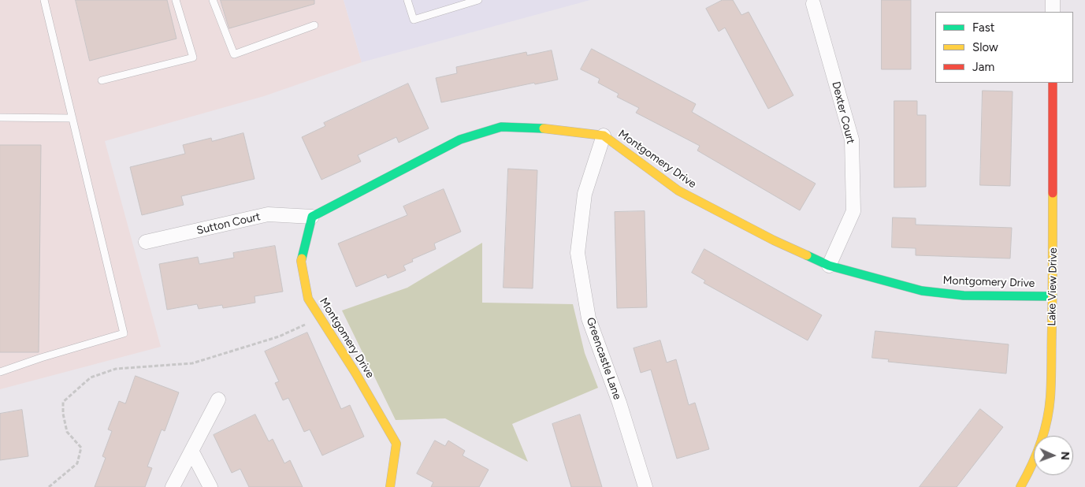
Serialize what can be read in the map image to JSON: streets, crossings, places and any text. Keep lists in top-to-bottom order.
{
  "streets": {
    "street": [
      "Dexter Court",
      "Montgomery Drive",
      "Sutton Court",
      "Lake View Drive",
      "Greencastle Lane"
    ]
  },
  "crossings": [
    ["Dexter Court", "Montgomery Drive"],
    ["Montgomery Drive", "Sutton Court"],
    ["Montgomery Drive", "Lake View Drive"],
    ["Montgomery Drive", "Greencastle Lane"]
  ],
  "legend": ["Fast", "Slow", "Jam"],
  "north": "right"
}
